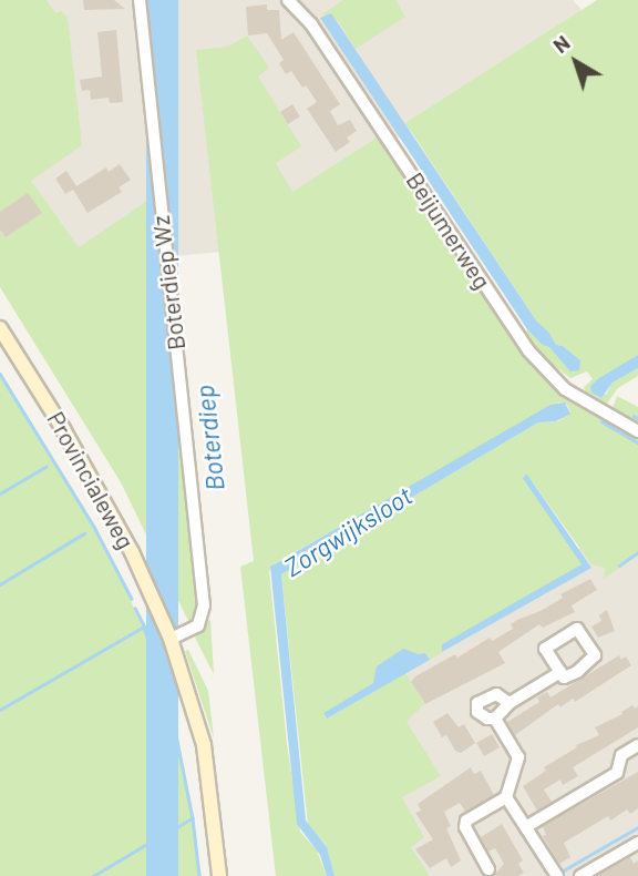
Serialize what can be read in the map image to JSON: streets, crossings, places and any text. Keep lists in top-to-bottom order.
{
  "streets": {
    "main road": ["Provincialeweg"],
    "street": ["Beijumerweg", "Boterdiep Wz"]
  },
  "crossings": [
    ["Boterdiep Wz", "Provincialeweg"]
  ],
  "water": ["Boterdiep", "Zorgwijksloot"],
  "north": "top left"
}
